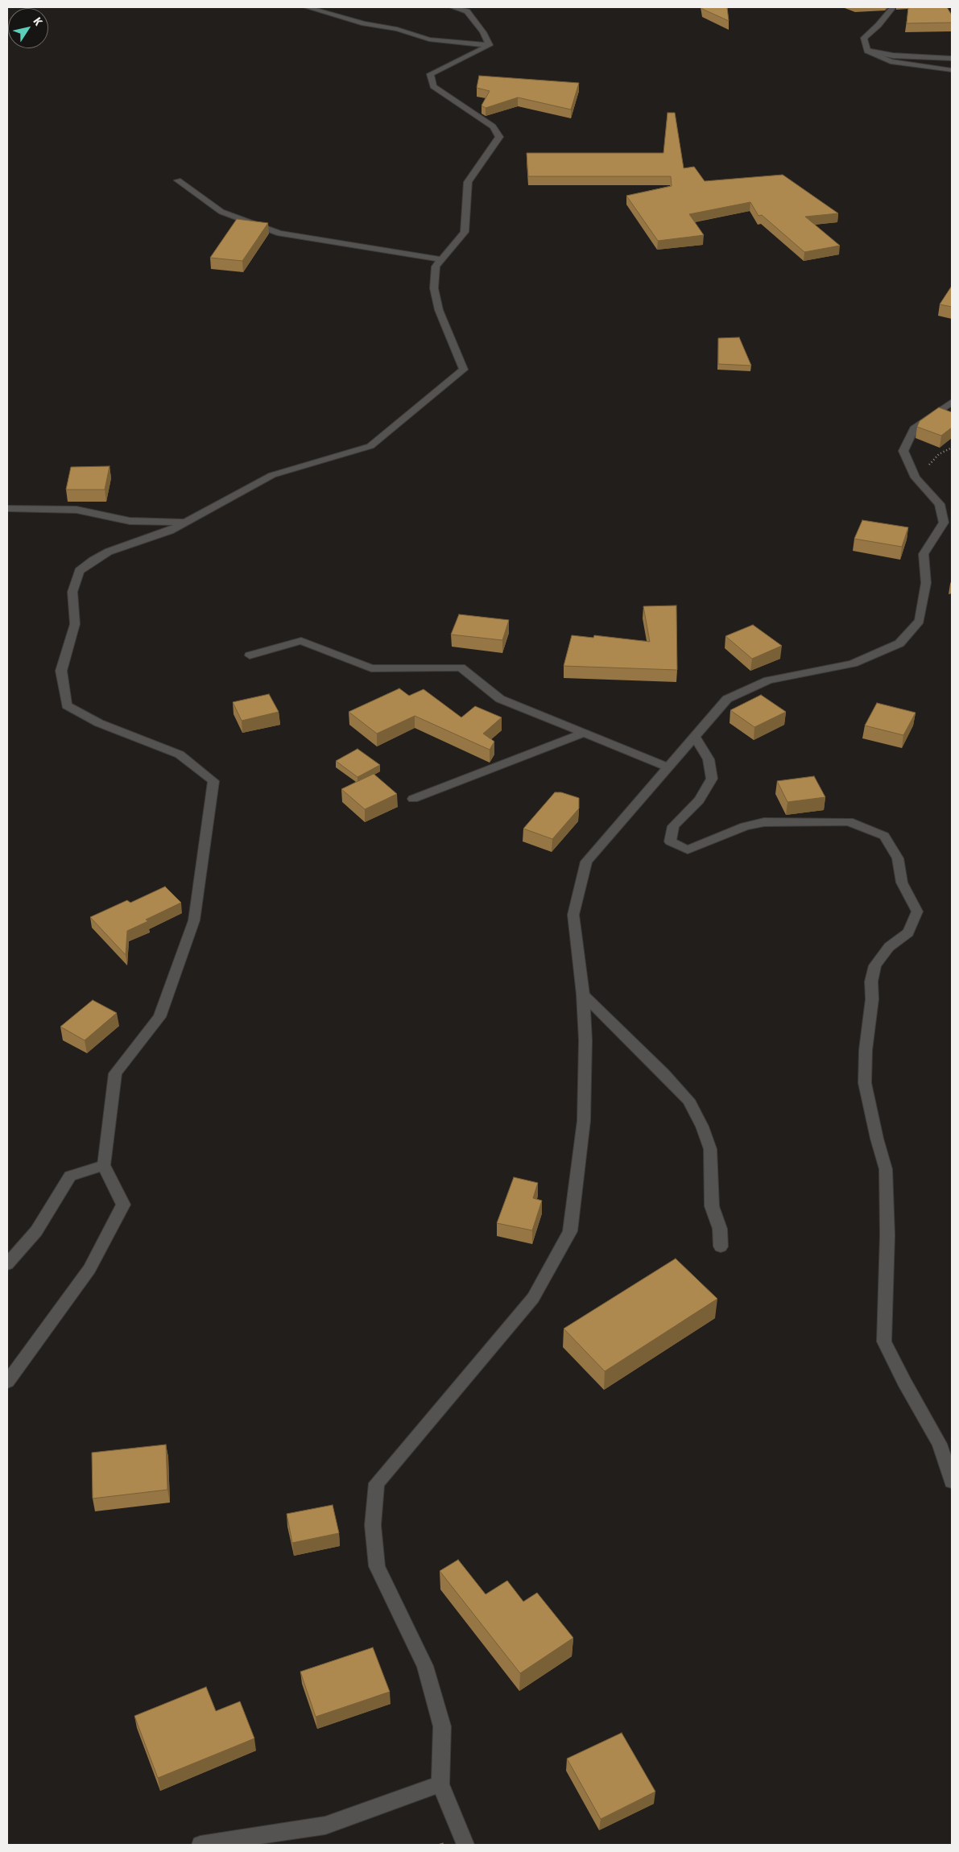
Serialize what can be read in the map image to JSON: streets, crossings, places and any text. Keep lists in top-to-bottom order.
{
  "north": "top right"
}
